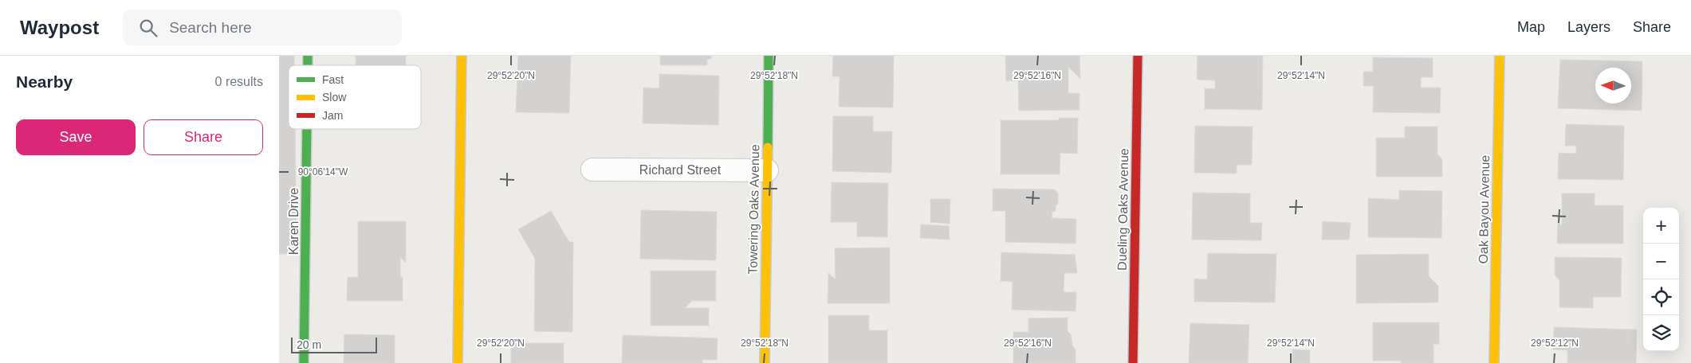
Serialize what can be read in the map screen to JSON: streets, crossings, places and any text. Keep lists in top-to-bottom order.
{
  "streets": {
    "street": [
      "Richard Street",
      "Towering Oaks Avenue",
      "Dueling Oaks Avenue",
      "Oak Bayou Avenue",
      "Karen Drive"
    ]
  },
  "crossings": [
    ["Richard Street", "Towering Oaks Avenue"]
  ],
  "legend": ["Fast", "Slow", "Jam"],
  "scale_bar": "20 m",
  "north": "left",
  "page": {
    "header": "Waypost",
    "search": "Search here",
    "nav": ["Map", "Layers", "Share"],
    "heading": ["Nearby", "0 results"],
    "buttons": ["Save", "Share"],
    "map_buttons": ["+", "−"],
    "scale": "20 m"
  },
  "coordinates": [
    "29°52'20\"N",
    "29°52'18\"N",
    "29°52'16\"N",
    "29°52'14\"N",
    "90°06'14\"W",
    "29°52'12\"N"
  ]
}
